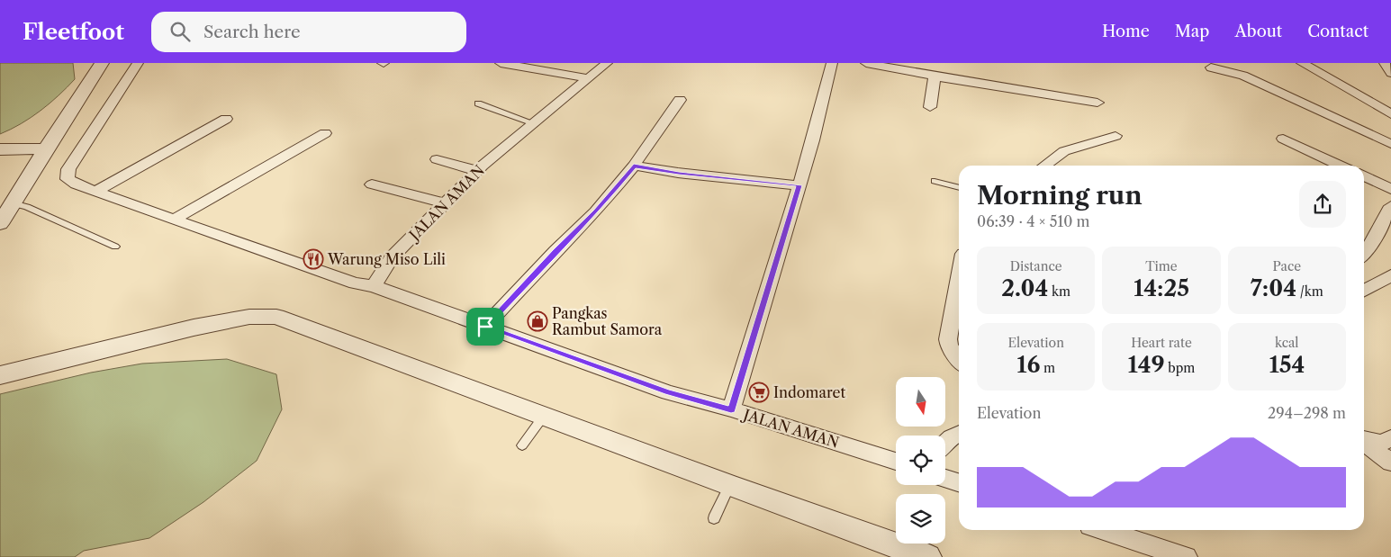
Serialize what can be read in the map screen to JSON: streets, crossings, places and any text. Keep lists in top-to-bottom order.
{
  "streets": {
    "street": ["JALAN AMAN"]
  },
  "places": {
    "restaurant": ["Warung Miso Lili"],
    "shop": ["Pangkas Rambut Samora"],
    "supermarket": ["Indomaret"]
  },
  "north": "bottom",
  "page": {
    "header": "Fleetfoot",
    "search": "Search here",
    "nav": [
      "Home",
      "Map",
      "About",
      "Contact"
    ],
    "heading": ["Morning run", "06:39 · 4 × 510 m"],
    "stats": [
      ["Distance", "2.04 km"],
      ["Time", "14:25"],
      ["Pace", "7:04 /km"],
      ["Elevation", "16 m"],
      ["Heart rate", "149 bpm"],
      ["kcal", "154"]
    ],
    "chart": ["Elevation", "294–298 m"]
  }
}
